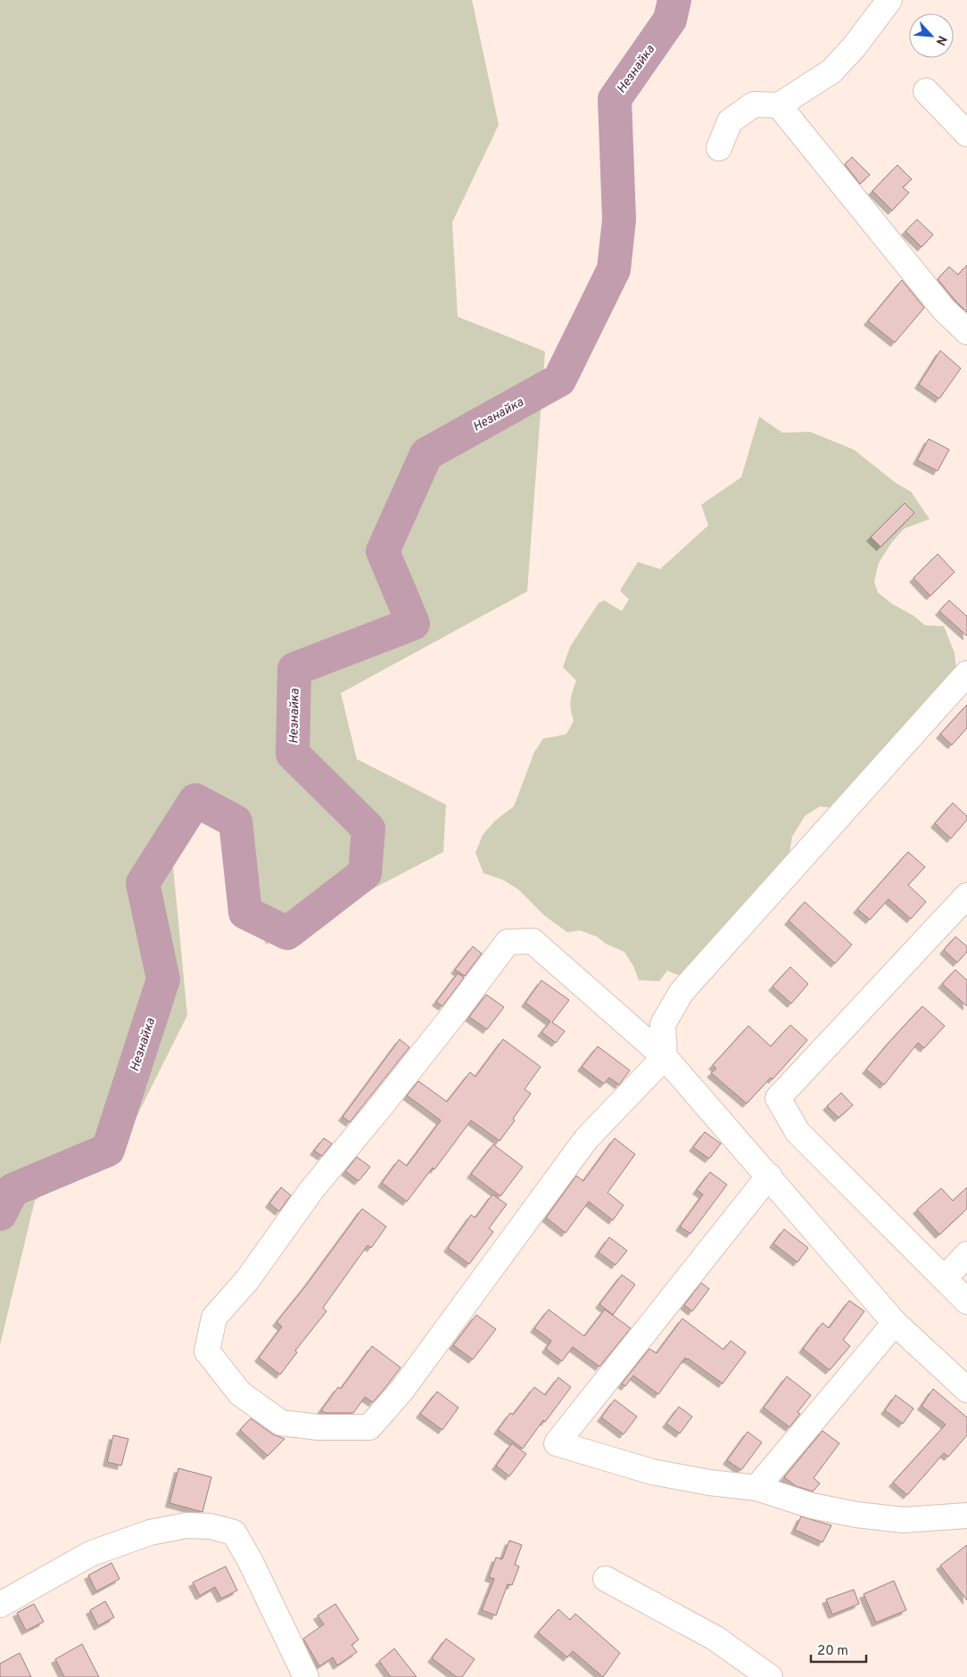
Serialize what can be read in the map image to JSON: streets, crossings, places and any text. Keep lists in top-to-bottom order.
{
  "water": ["Незнайка"],
  "scale_bar": "20 m",
  "north": "bottom right"
}
